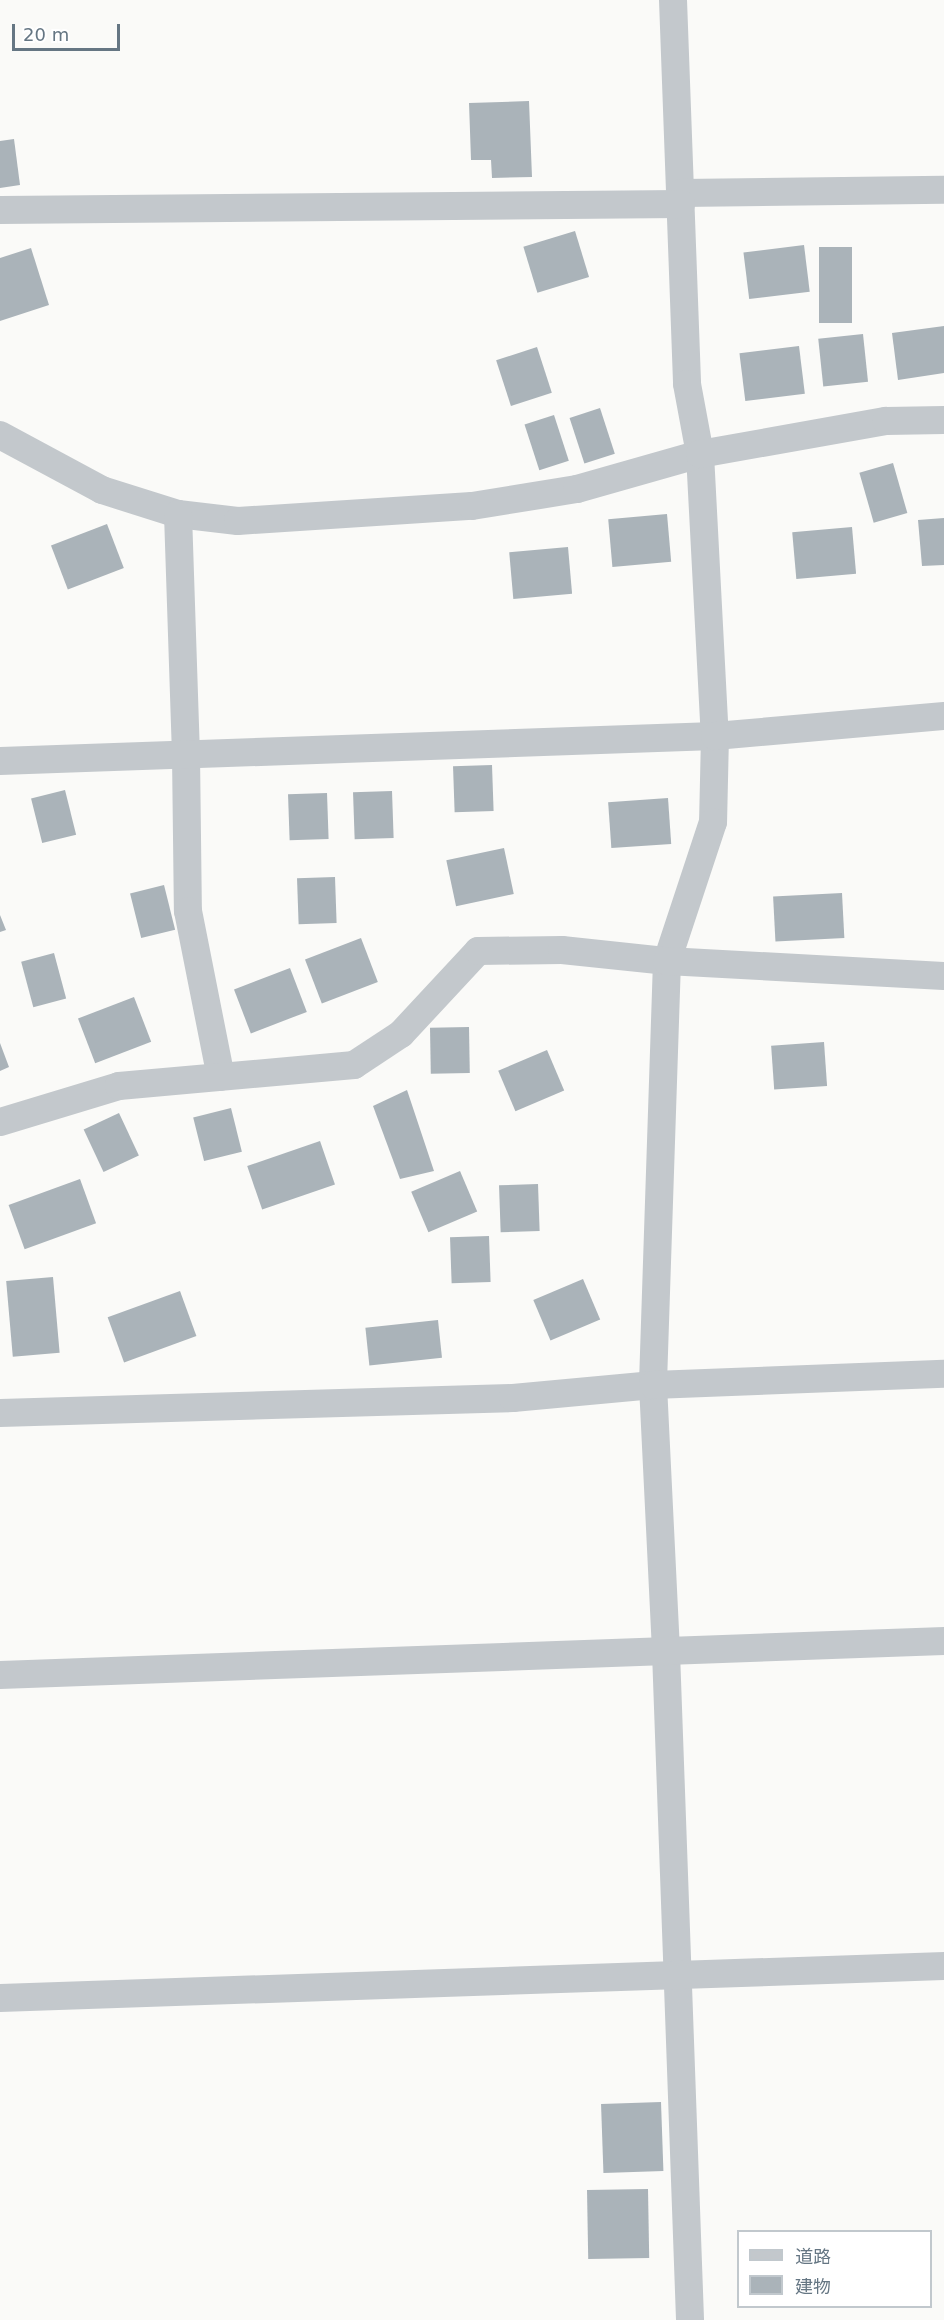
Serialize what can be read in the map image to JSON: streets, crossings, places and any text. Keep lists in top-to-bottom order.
{
  "legend": ["道路", "建物"],
  "scale_bar": "20 m"
}
